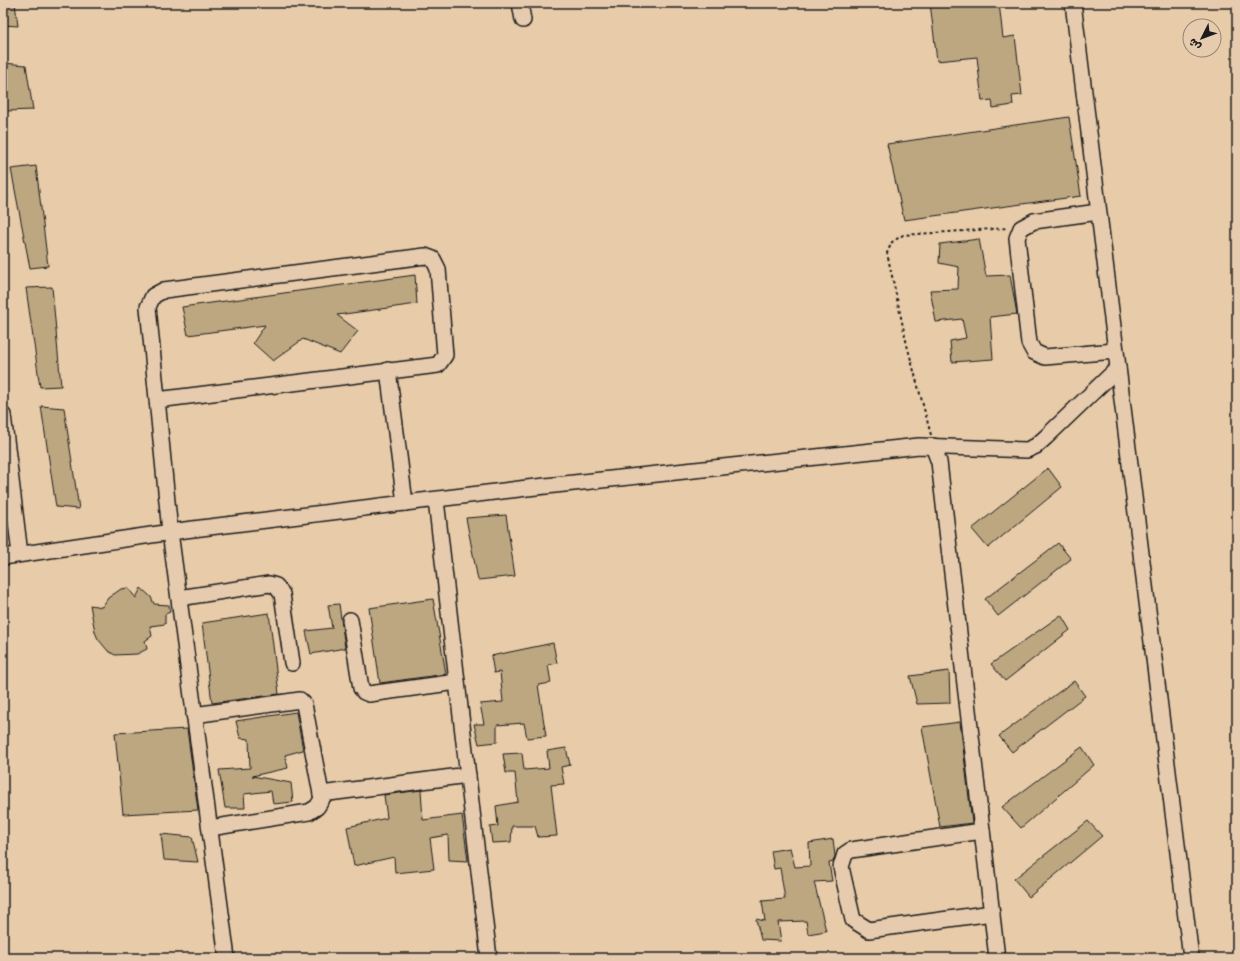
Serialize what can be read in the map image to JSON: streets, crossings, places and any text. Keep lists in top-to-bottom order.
{
  "north": "bottom left"
}
